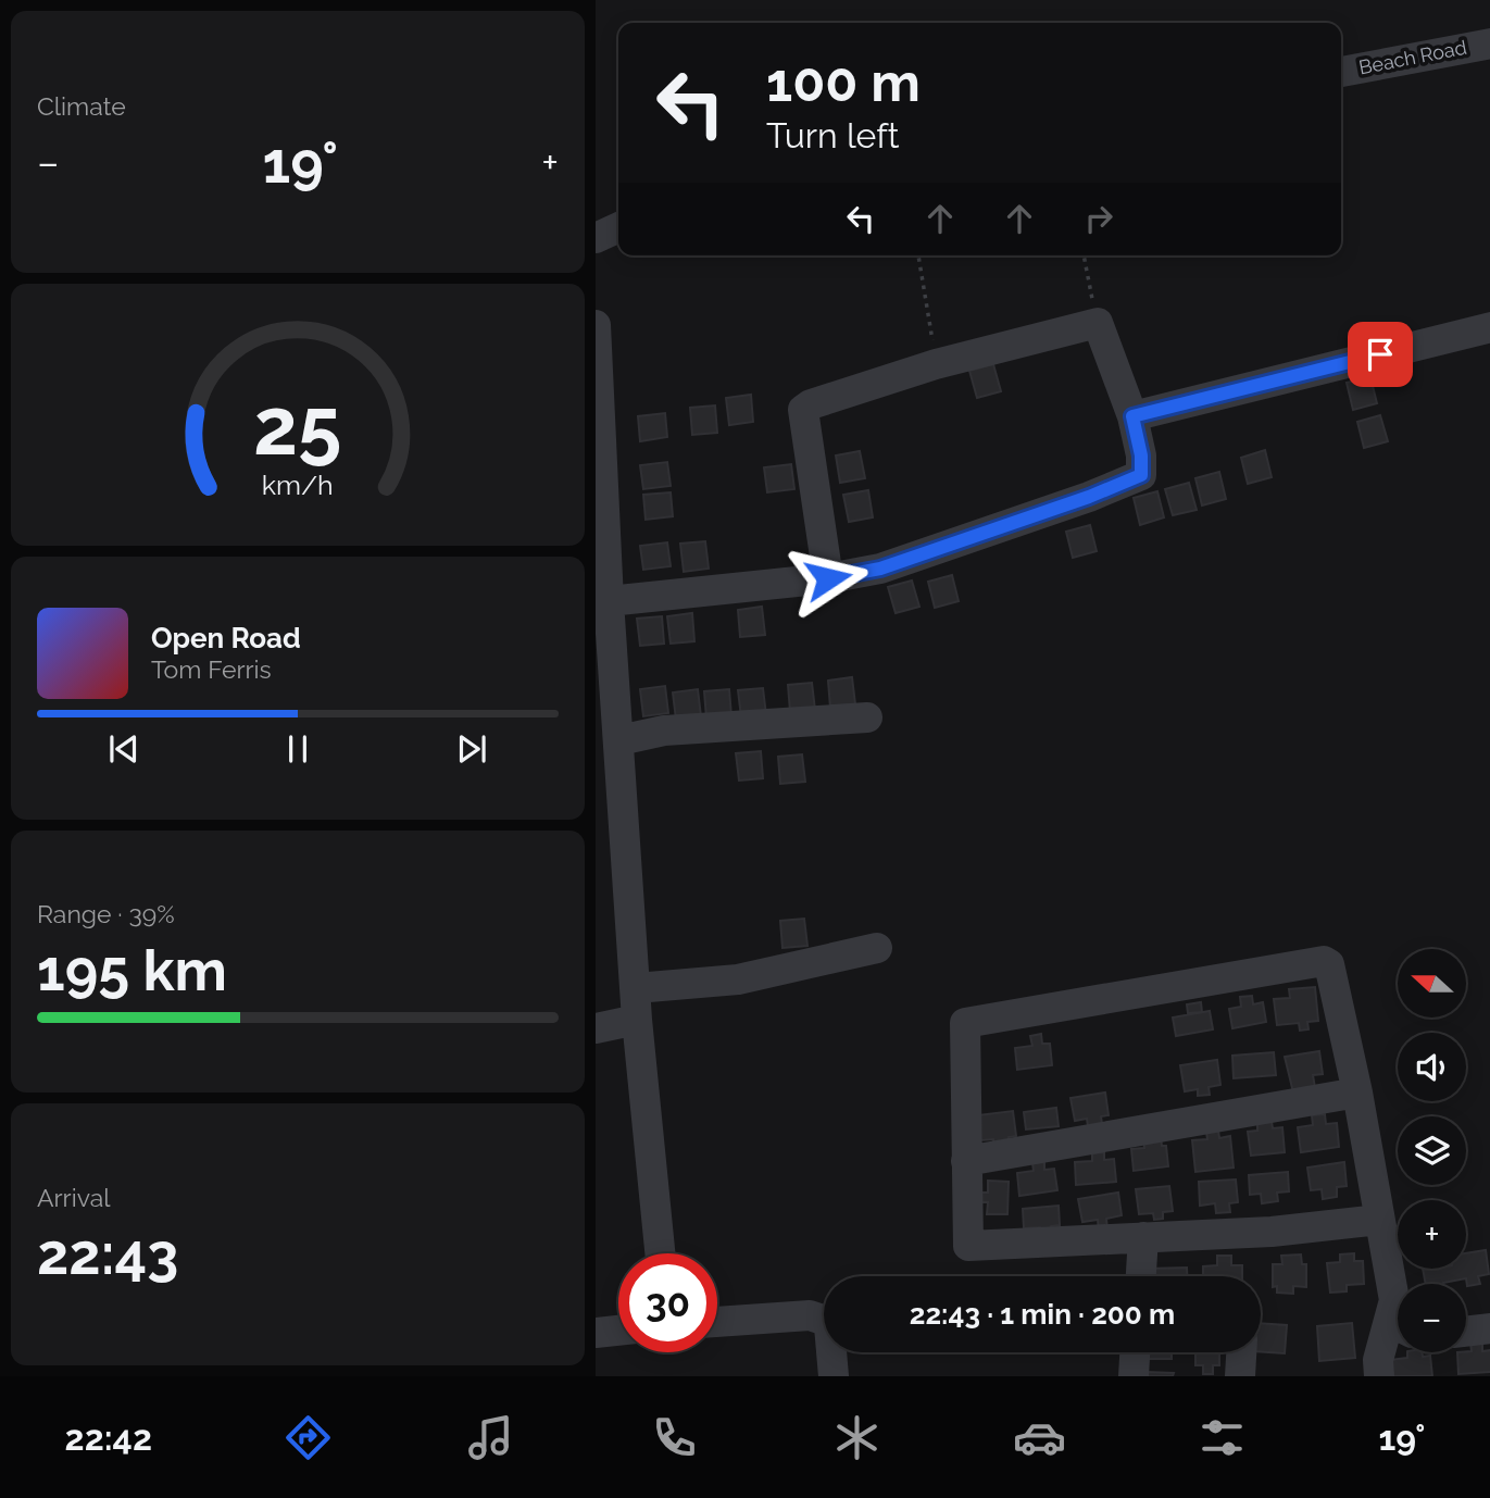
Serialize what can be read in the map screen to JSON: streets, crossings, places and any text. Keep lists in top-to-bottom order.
{
  "streets": {
    "street": ["Beach Road"]
  },
  "north": "left",
  "page": {
    "tile": [
      "Climate",
      ["Range · 39%", "195 km"],
      ["Arrival", "22:43"]
    ],
    "turn": ["100 m", "Turn left"],
    "heat": ["−", "19°", "+"],
    "song": ["Open Road", "Tom Ferris"],
    "map_buttons": ["+", "−"],
    "limit": "30",
    "trip": "22:43 · 1 min · 200 m",
    "tabs": ["22:42", "19°"],
    "gauge": ["25", "km/h"]
  }
}
